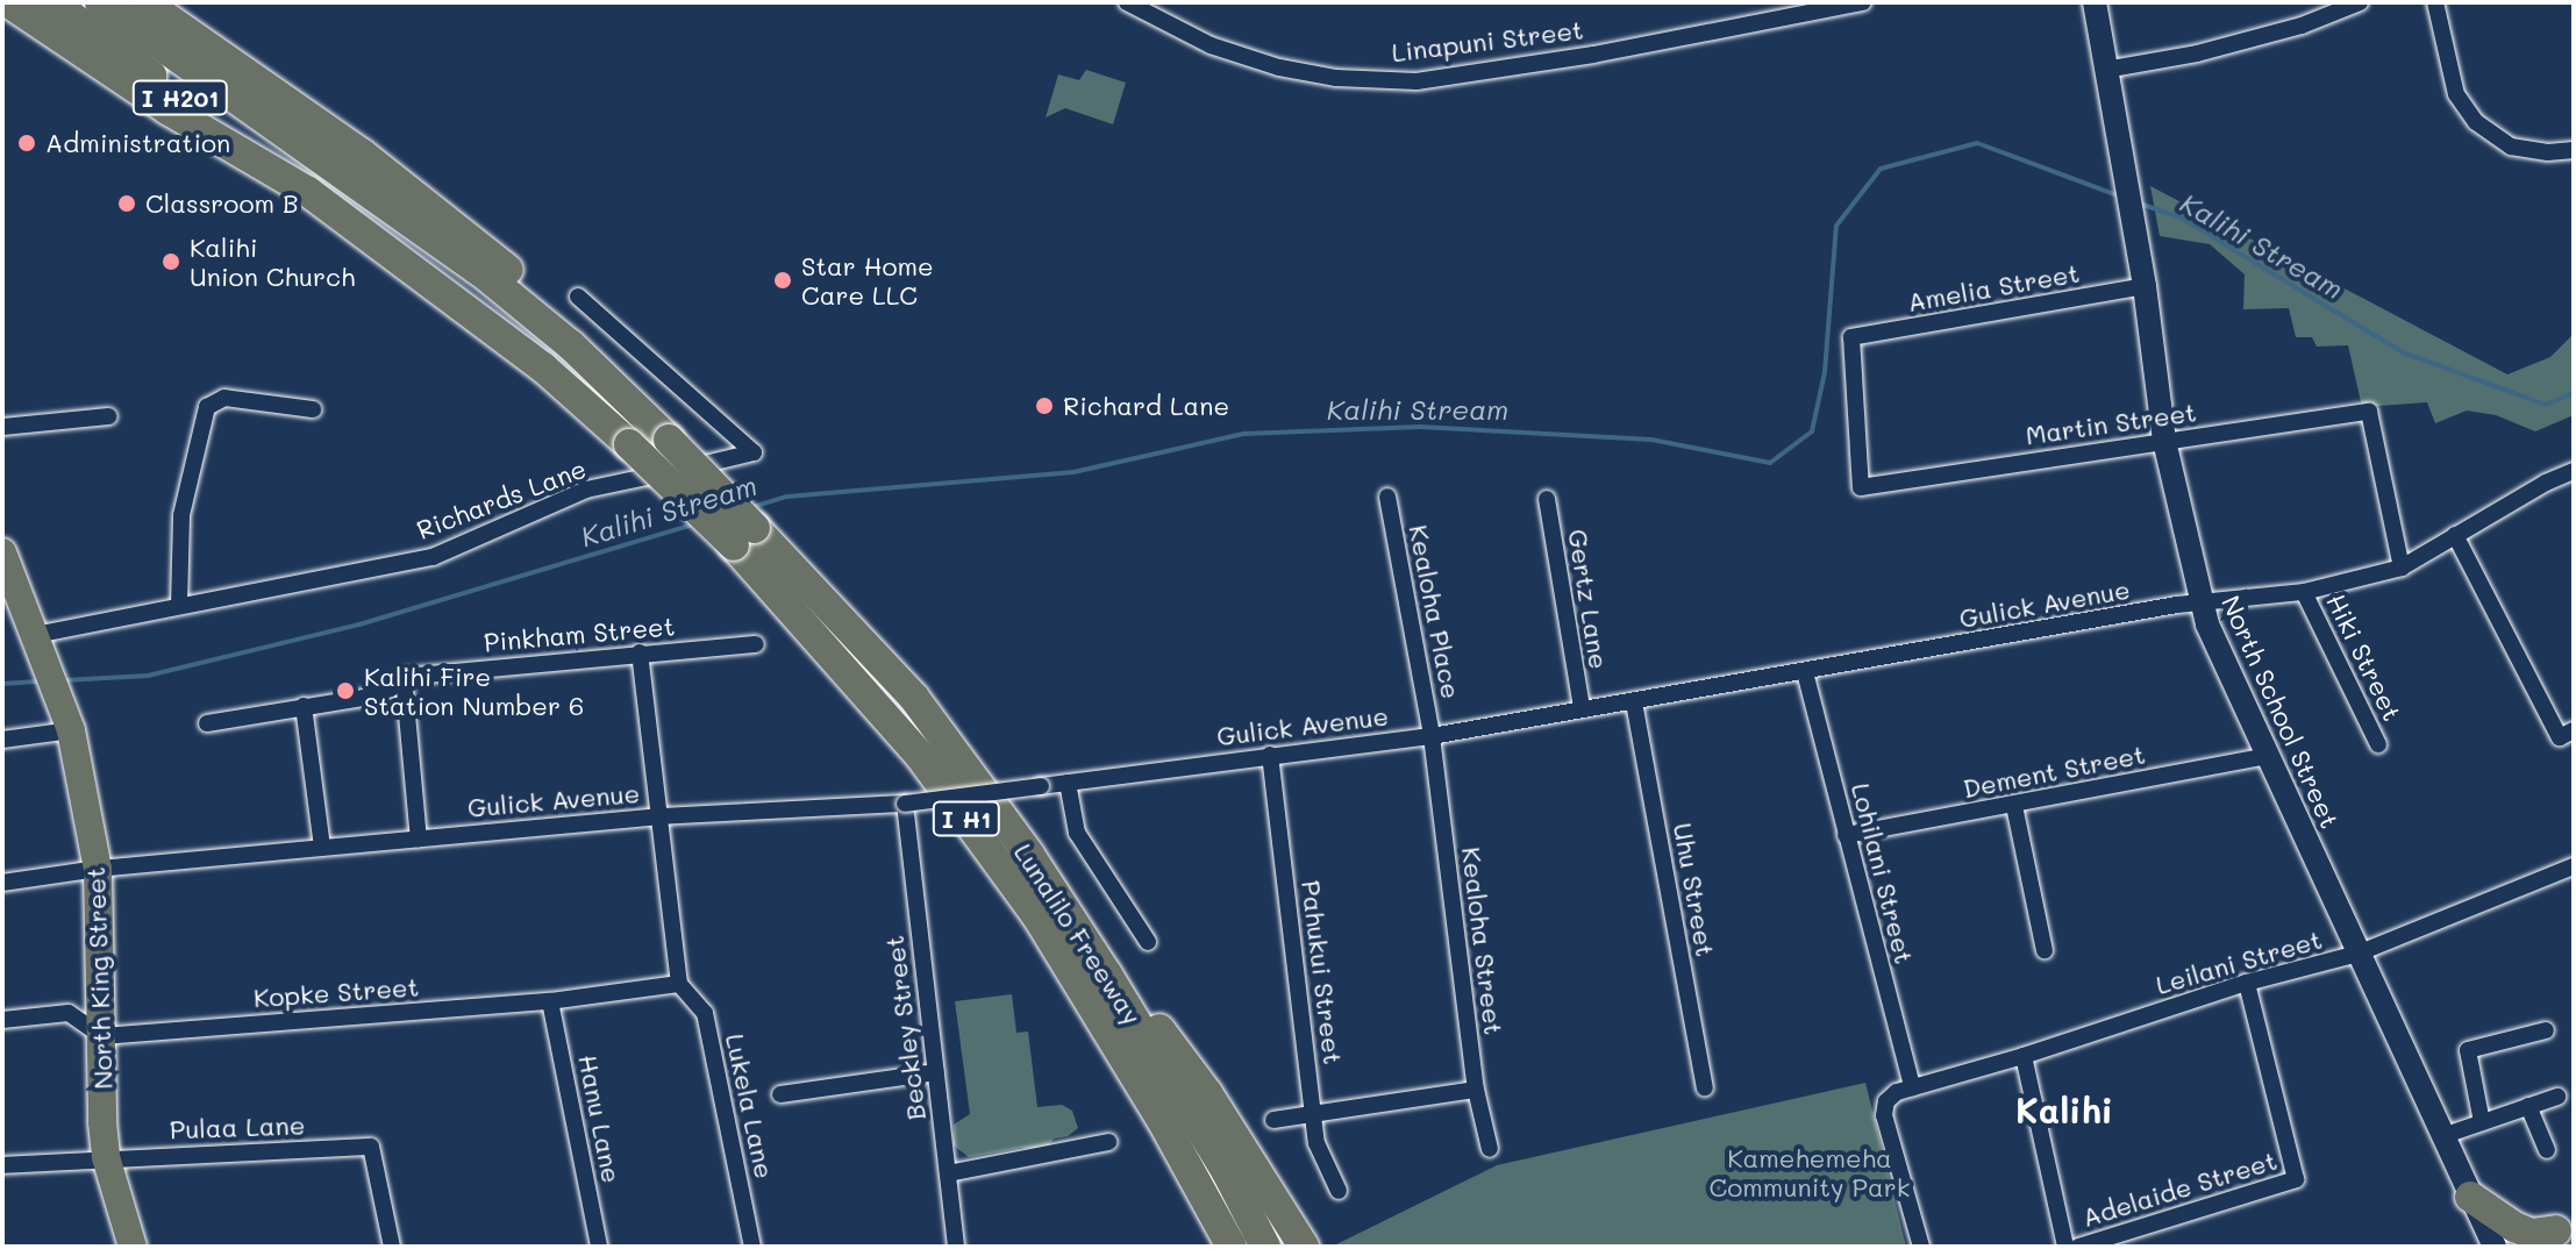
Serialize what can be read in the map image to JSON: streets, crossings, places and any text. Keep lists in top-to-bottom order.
{
  "streets": {
    "highway": ["I H201", "I H1", "Lunalilo Freeway"],
    "main road": ["North School Street", "North King Street"],
    "street": [
      "Linapuni Street",
      "Amelia Street",
      "Martin Street",
      "Richards Lane",
      "Gertz Lane",
      "Gulick Avenue",
      "Kealoha Place",
      "Pinkham Street",
      "Hiki Street",
      "Dement Street",
      "Lohilani Street",
      "Uhu Street",
      "Kealoha Street",
      "Leilani Street",
      "Pahukui Street",
      "Kopke Street",
      "Beckley Street",
      "Lukela Lane",
      "Hanu Lane",
      "Pulaa Lane",
      "Adelaide Street"
    ]
  },
  "crossings": [
    ["I H201", "I H1"],
    ["Amelia Street", "Martin Street"],
    ["Amelia Street", "North School Street"],
    ["Martin Street", "Gulick Avenue"],
    ["Martin Street", "North School Street"],
    ["Richards Lane", "North King Street"],
    ["Gertz Lane", "Gulick Avenue"],
    ["Gulick Avenue", "Kealoha Place"],
    ["Gulick Avenue", "Hiki Street"],
    ["Gulick Avenue", "North School Street"],
    ["Gulick Avenue", "Lohilani Street"],
    ["Gulick Avenue", "Uhu Street"],
    ["Gulick Avenue", "Kealoha Street"],
    ["Gulick Avenue", "Pahukui Street"],
    ["Gulick Avenue", "North King Street"],
    ["Gulick Avenue", "Beckley Street"],
    ["Kealoha Place", "Kealoha Street"],
    ["North School Street", "Dement Street"],
    ["North School Street", "Leilani Street"],
    ["Dement Street", "Lohilani Street"],
    ["I H1", "Lunalilo Freeway"],
    ["Lohilani Street", "Leilani Street"],
    ["Leilani Street", "Adelaide Street"],
    ["North King Street", "Kopke Street"],
    ["North King Street", "Pulaa Lane"],
    ["Kopke Street", "Lukela Lane"],
    ["Kopke Street", "Hanu Lane"]
  ],
  "districts": ["Kalihi"],
  "water": ["Kalihi Stream"],
  "parks": ["Kamehemeha Community Park"],
  "places": [
    "Administration",
    "Classroom B",
    "Kalihi Union Church",
    "Star Home Care LLC",
    "Richard Lane",
    "Kalihi Fire Station Number 6"
  ]
}
